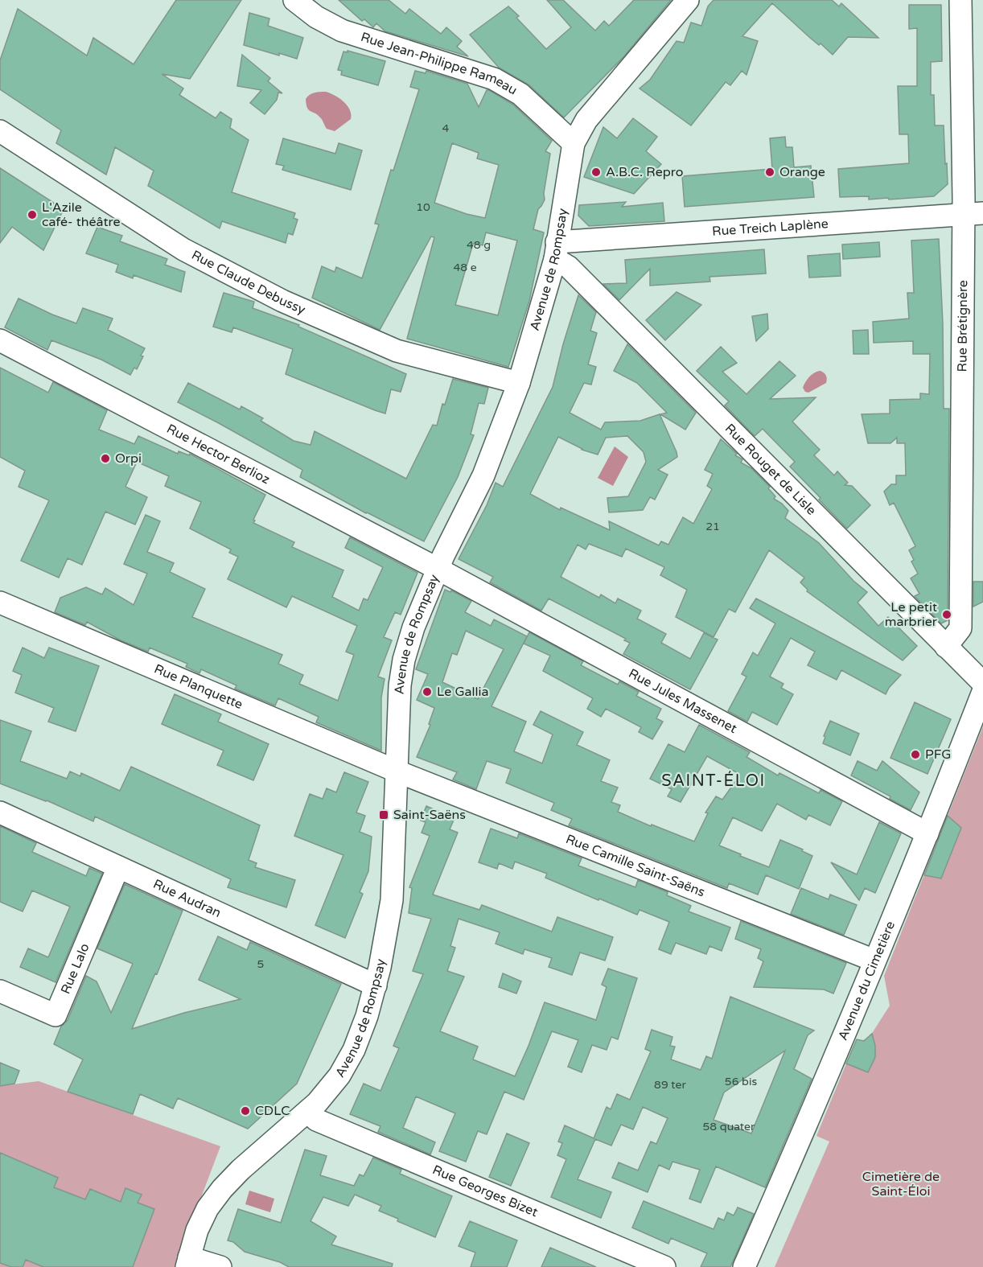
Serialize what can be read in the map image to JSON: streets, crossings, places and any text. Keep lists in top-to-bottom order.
{
  "streets": {
    "street": [
      "Rue Jean-Philippe Rameau",
      "Rue Treich Laplène",
      "Avenue de Rompsay",
      "Rue Claude Debussy",
      "Rue Brétignère",
      "Rue Hector Berlioz",
      "Rue Rouget de Lisle",
      "Rue Planquette",
      "Rue Jules Massenet",
      "Rue Camille Saint-Saëns",
      "Rue Audran",
      "Rue Lalo",
      "Avenue du Cimetière",
      "Rue Georges Bizet"
    ]
  },
  "crossings": [
    ["Rue Jean-Philippe Rameau", "Avenue de Rompsay"],
    ["Rue Treich Laplène", "Avenue de Rompsay"],
    ["Rue Treich Laplène", "Rue Brétignère"],
    ["Rue Treich Laplène", "Rue Rouget de Lisle"],
    ["Avenue de Rompsay", "Rue Claude Debussy"],
    ["Avenue de Rompsay", "Rue Hector Berlioz"],
    ["Avenue de Rompsay", "Rue Rouget de Lisle"],
    ["Avenue de Rompsay", "Rue Planquette"],
    ["Avenue de Rompsay", "Rue Jules Massenet"],
    ["Avenue de Rompsay", "Rue Camille Saint-Saëns"],
    ["Avenue de Rompsay", "Rue Audran"],
    ["Avenue de Rompsay", "Rue Georges Bizet"],
    ["Rue Brétignère", "Rue Rouget de Lisle"],
    ["Rue Hector Berlioz", "Rue Jules Massenet"],
    ["Rue Planquette", "Rue Camille Saint-Saëns"],
    ["Rue Jules Massenet", "Avenue du Cimetière"],
    ["Rue Camille Saint-Saëns", "Avenue du Cimetière"],
    ["Rue Audran", "Rue Lalo"]
  ],
  "districts": ["SAINT-ÉLOI"],
  "parks": ["Cimetière de Saint-Éloi"],
  "places": {
    "other": [
      "A.B.C. Repro",
      "Orange",
      "L'Azile café- théâtre",
      "Orpi",
      "Le petit marbrier",
      "Le Gallia",
      "PFG",
      "CDLC"
    ],
    "transit": ["Saint-Saëns"]
  },
  "house_numbers": [
    "4",
    "10",
    "48 g",
    "48 e",
    "21",
    "5",
    "56 bis",
    "89 ter",
    "58 quater"
  ]
}
